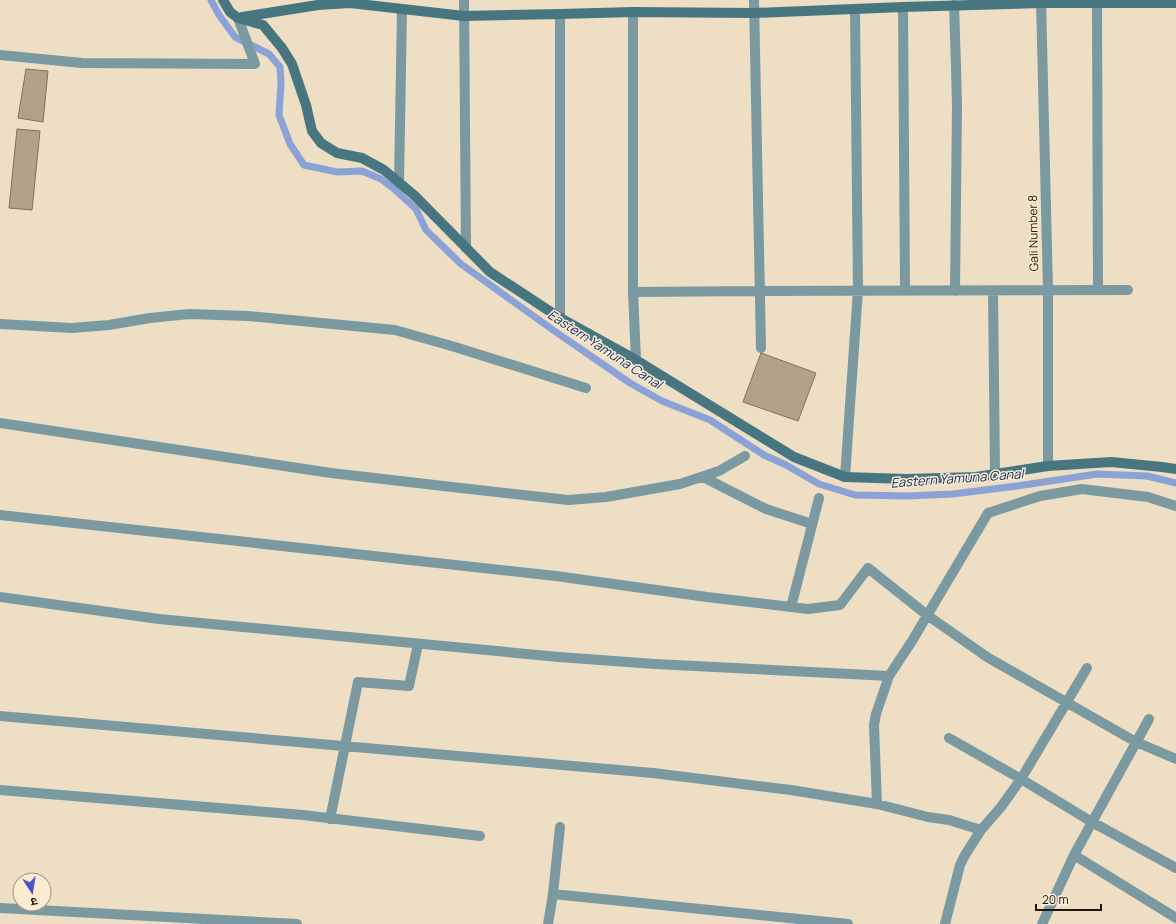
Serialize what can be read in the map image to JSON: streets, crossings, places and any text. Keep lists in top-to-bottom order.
{
  "streets": {
    "street": ["Gali Number 8"]
  },
  "water": ["Eastern Yamuna Canal"],
  "scale_bar": "20 m",
  "north": "bottom"
}
